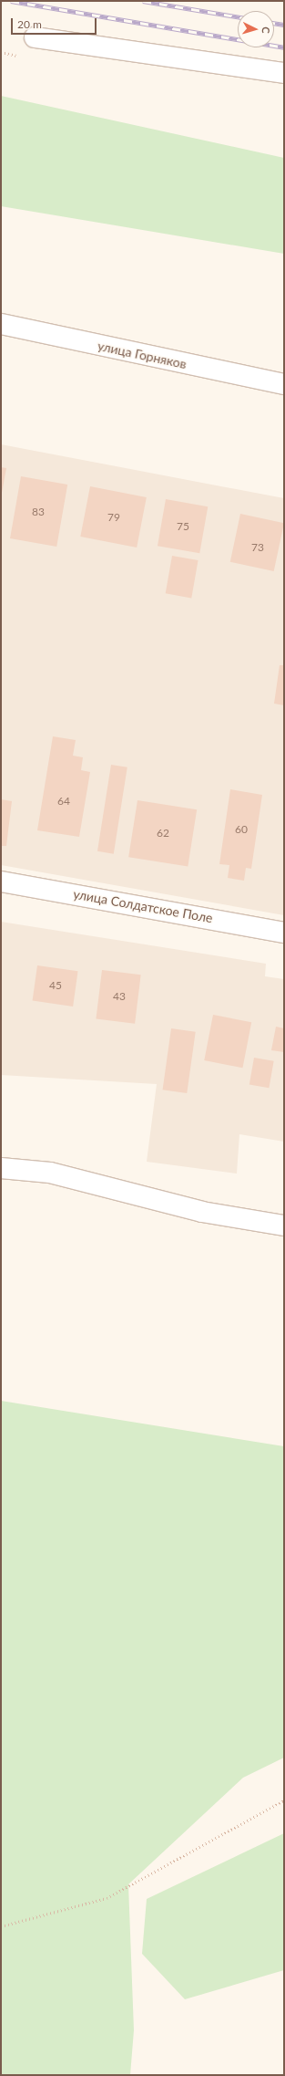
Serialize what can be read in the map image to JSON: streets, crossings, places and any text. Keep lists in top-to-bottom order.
{
  "streets": {
    "street": ["улица Горняков", "улица Солдатское Поле"]
  },
  "house_numbers": [
    "83",
    "79",
    "75",
    "73",
    "64",
    "60",
    "62",
    "45",
    "43"
  ],
  "scale_bar": "20 m",
  "north": "right"
}
